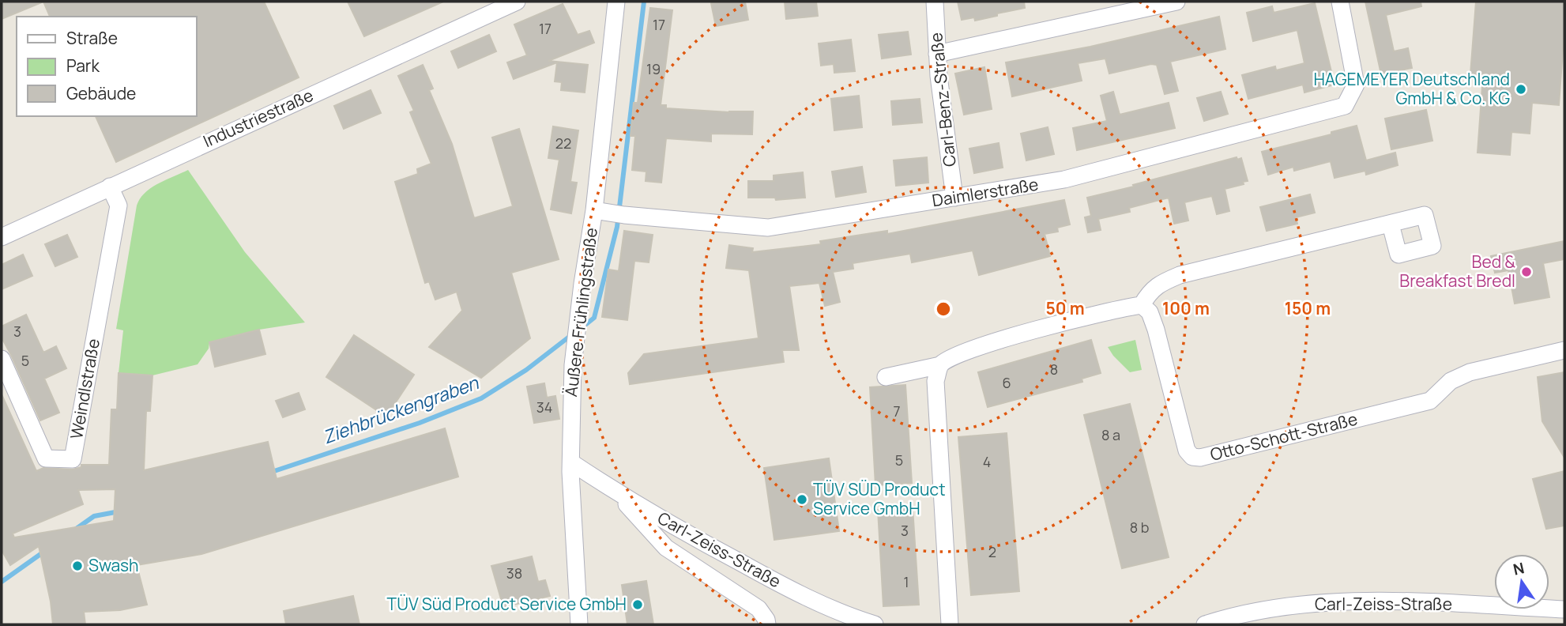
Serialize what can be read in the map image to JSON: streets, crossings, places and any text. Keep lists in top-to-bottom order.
{
  "streets": {
    "street": [
      "Carl-Benz-Straße",
      "Industriestraße",
      "Daimlerstraße",
      "Äußere Frühlingstraße",
      "Weindlstraße",
      "Otto-Schott-Straße",
      "Carl-Zeiss-Straße"
    ]
  },
  "crossings": [
    ["Carl-Benz-Straße", "Daimlerstraße"],
    ["Industriestraße", "Weindlstraße"],
    ["Daimlerstraße", "Äußere Frühlingstraße"],
    ["Äußere Frühlingstraße", "Carl-Zeiss-Straße"]
  ],
  "water": ["Ziehbrückengraben"],
  "places": [
    "HAGEMEYER Deutschland GmbH & Co. KG",
    "Bed & Breakfast Bredl",
    "TÜV SÜD Product Service GmbH",
    "Swash",
    "TÜV Süd Product Service GmbH"
  ],
  "house_numbers": [
    "17",
    "17",
    "19",
    "22",
    "3",
    "5",
    "8",
    "6",
    "34",
    "7",
    "8 a",
    "5",
    "4",
    "8 b",
    "3",
    "2",
    "38",
    "1"
  ],
  "legend": ["Straße", "Park", "Gebäude"],
  "north": "top",
  "rings": ["50 m", "100 m", "150 m"]
}
